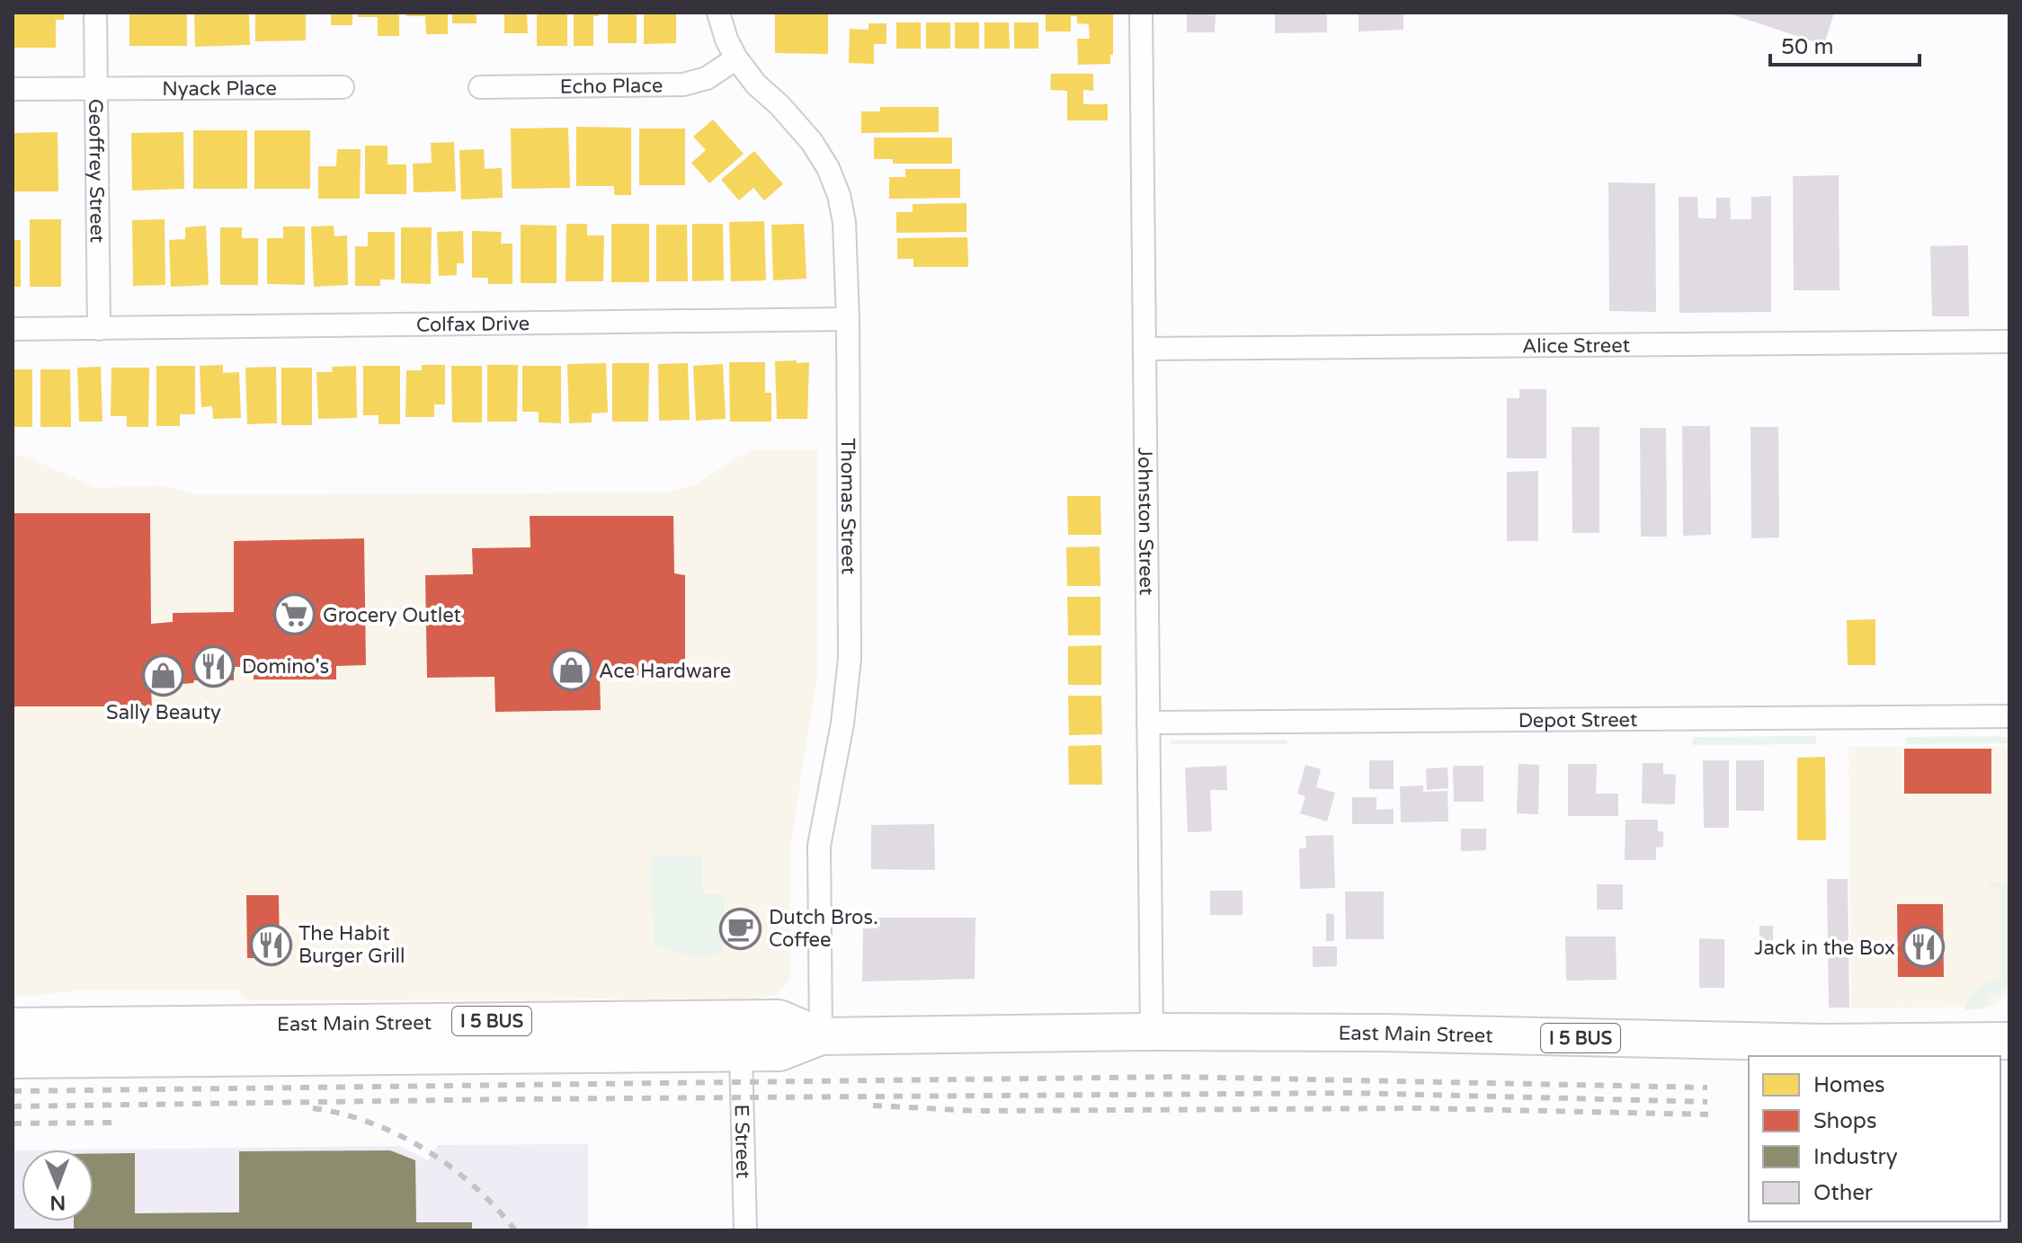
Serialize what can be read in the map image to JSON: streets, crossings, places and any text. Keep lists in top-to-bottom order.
{
  "streets": {
    "main road": ["I 5 BUS", "East Main Street"],
    "street": [
      "Echo Place",
      "Nyack Place",
      "Geoffrey Street",
      "Colfax Drive",
      "Alice Street",
      "Thomas Street",
      "Johnston Street",
      "Depot Street",
      "E Street"
    ]
  },
  "crossings": [
    ["Echo Place", "Thomas Street"],
    ["Nyack Place", "Geoffrey Street"],
    ["Geoffrey Street", "Colfax Drive"],
    ["Colfax Drive", "Thomas Street"],
    ["Alice Street", "Johnston Street"],
    ["Thomas Street", "East Main Street"],
    ["Johnston Street", "Depot Street"],
    ["Johnston Street", "East Main Street"],
    ["East Main Street", "E Street"]
  ],
  "places": {
    "supermarket": ["Grocery Outlet"],
    "restaurant": ["Domino's", "The Habit Burger Grill", "Jack in the Box"],
    "shop": ["Ace Hardware", "Sally Beauty"],
    "cafe": ["Dutch Bros. Coffee"]
  },
  "legend": [
    "Homes",
    "Shops",
    "Industry",
    "Other"
  ],
  "scale_bar": "50 m",
  "north": "bottom"
}
